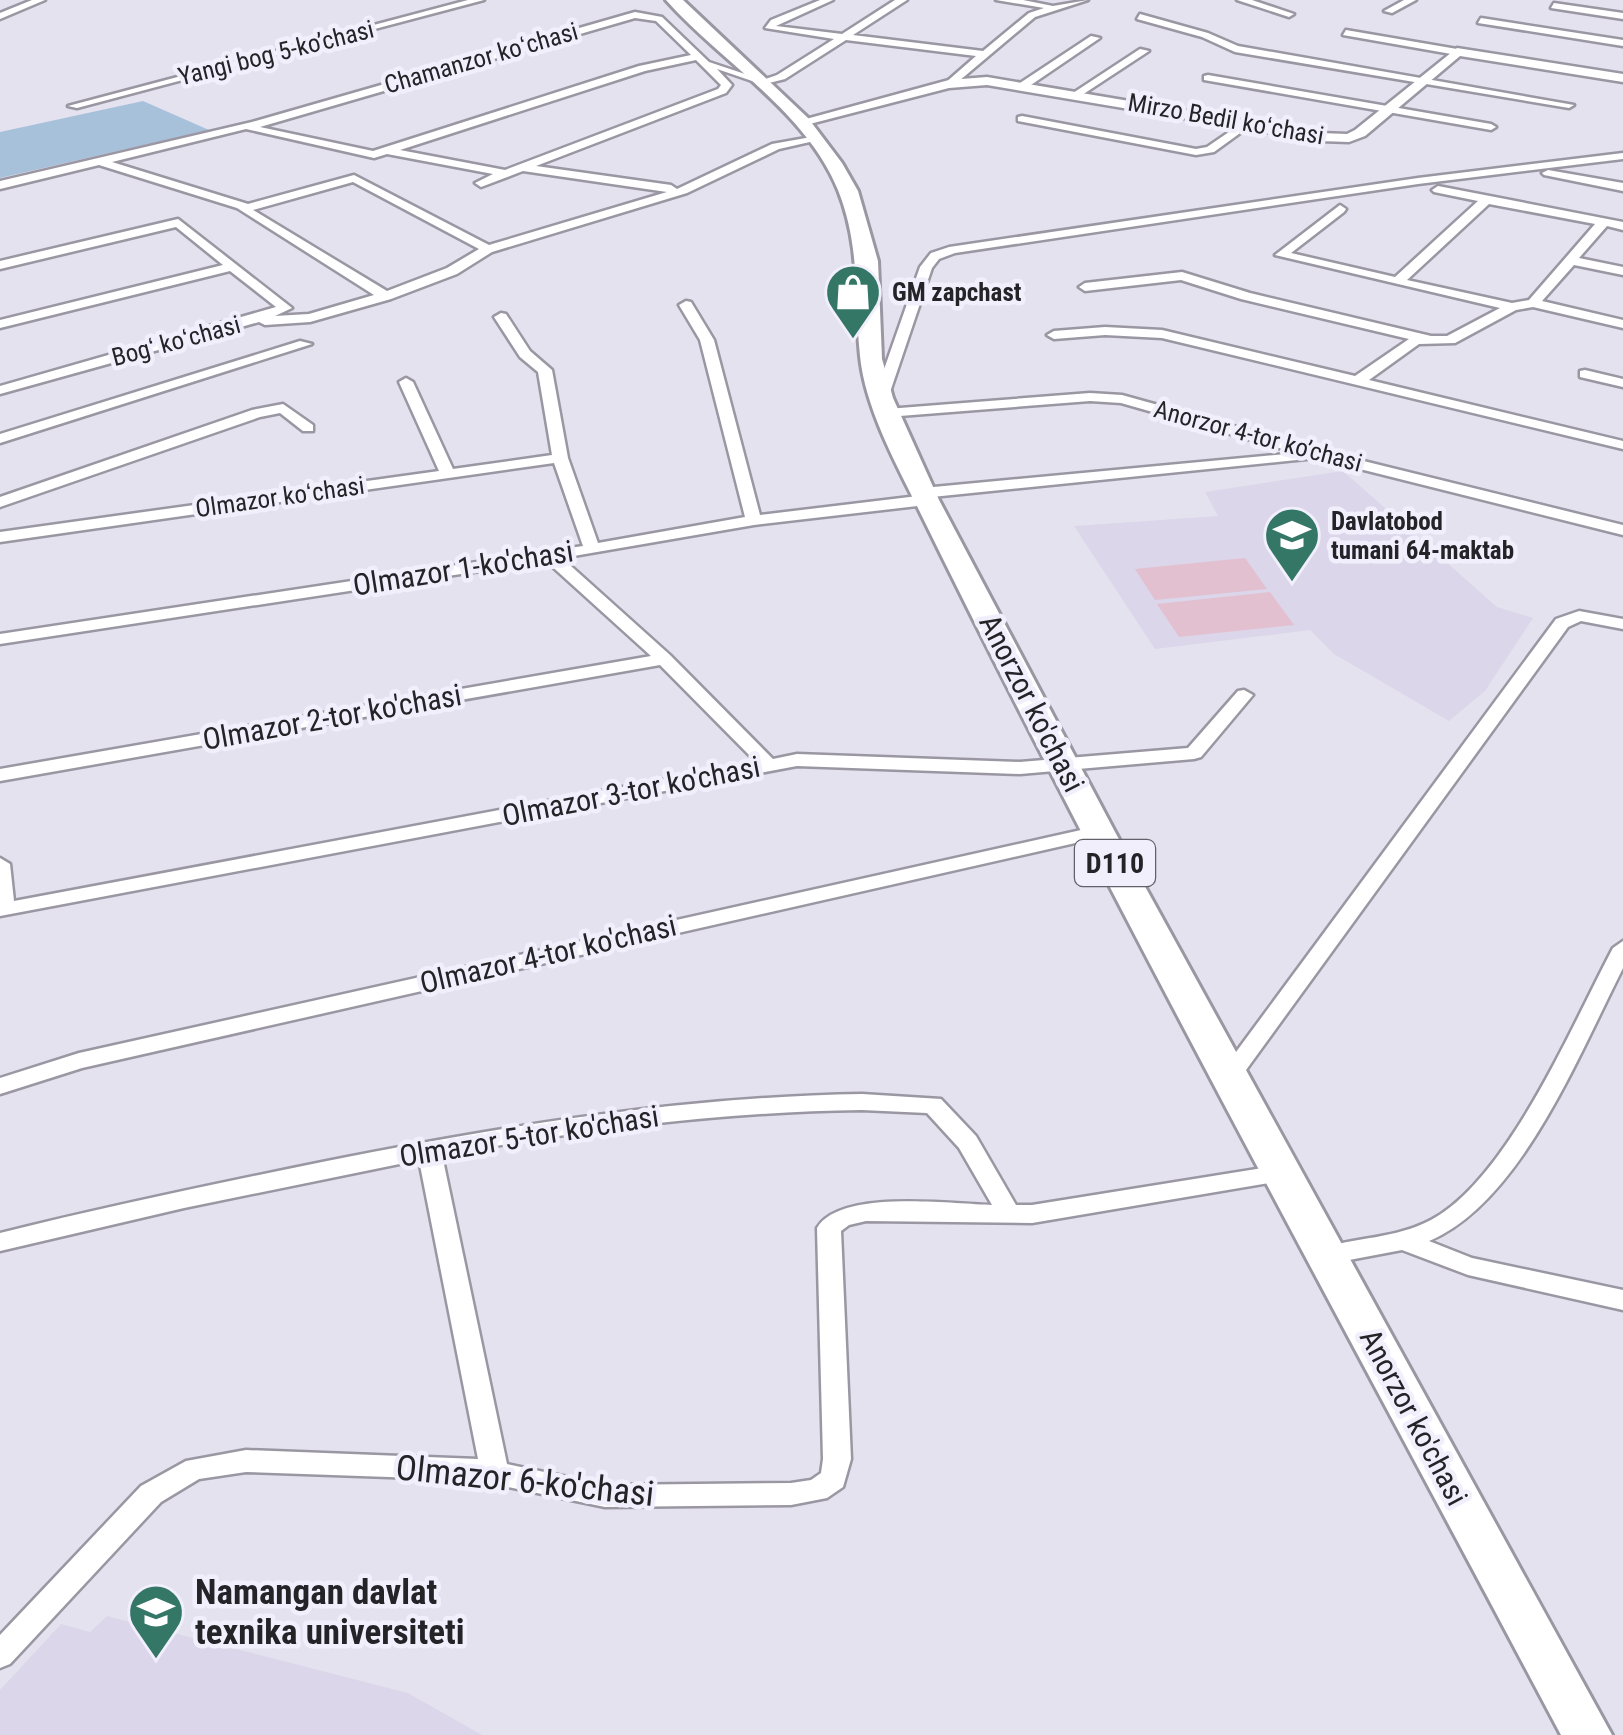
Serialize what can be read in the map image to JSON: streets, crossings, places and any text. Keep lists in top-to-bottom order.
{
  "streets": {
    "main road": ["Anorzor ko'chasi", "D110"],
    "street": [
      "Yangi bog 5-koʼchasi",
      "Chamanzor koʻchasi",
      "Mirzo Bedil koʻchasi",
      "Bogʻ koʻchasi",
      "Anorzor 4-tor koʼchasi",
      "Olmazor koʻchasi",
      "Olmazor 1-ko'chasi",
      "Olmazor 2-tor ko'chasi",
      "Olmazor 3-tor ko'chasi",
      "Olmazor 4-tor ko'chasi",
      "Olmazor 5-tor ko'chasi",
      "Olmazor 6-ko'chasi"
    ]
  },
  "crossings": [
    ["Mirzo Bedil koʻchasi", "Anorzor ko'chasi"],
    ["Anorzor 4-tor koʼchasi", "Olmazor 1-ko'chasi"],
    ["Anorzor 4-tor koʼchasi", "Anorzor ko'chasi"],
    ["Olmazor 1-ko'chasi", "Anorzor ko'chasi"],
    ["Anorzor ko'chasi", "Olmazor 3-tor ko'chasi"],
    ["Anorzor ko'chasi", "Olmazor 4-tor ko'chasi"],
    ["Anorzor ko'chasi", "Olmazor 6-ko'chasi"],
    ["Olmazor 5-tor ko'chasi", "Olmazor 6-ko'chasi"]
  ],
  "places": {
    "shop": ["GM zapchast"],
    "school or university": ["Davlatobod tumani 64-maktab", "Namangan davlat texnika universiteti"]
  }
}
